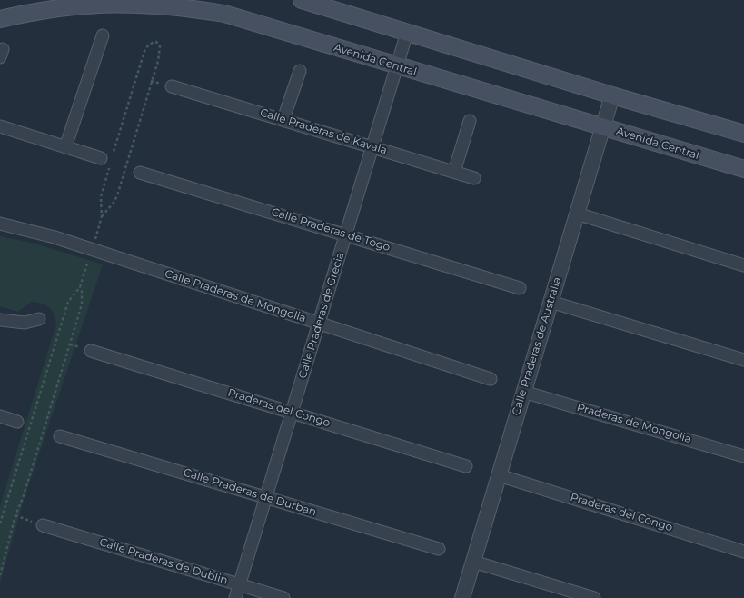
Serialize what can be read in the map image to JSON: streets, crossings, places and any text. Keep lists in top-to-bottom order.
{
  "streets": {
    "main road": ["Avenida Central"],
    "street": [
      "Calle Praderas de Kavala",
      "Calle Praderas de Togo",
      "Calle Praderas de Mongolia",
      "Calle Praderas de Grecia",
      "Calle Praderas de Australia",
      "Praderas del Congo",
      "Praderas de Mongolia",
      "Calle Praderas de Durban",
      "Calle Praderas de Dublin"
    ]
  },
  "crossings": [
    ["Avenida Central", "Calle Praderas de Grecia"],
    ["Avenida Central", "Calle Praderas de Australia"],
    ["Calle Praderas de Kavala", "Calle Praderas de Grecia"],
    ["Calle Praderas de Togo", "Calle Praderas de Grecia"],
    ["Calle Praderas de Mongolia", "Calle Praderas de Grecia"],
    ["Calle Praderas de Grecia", "Praderas del Congo"],
    ["Calle Praderas de Grecia", "Calle Praderas de Durban"],
    ["Calle Praderas de Grecia", "Calle Praderas de Dublin"],
    ["Calle Praderas de Australia", "Praderas del Congo"],
    ["Calle Praderas de Australia", "Praderas de Mongolia"]
  ]
}
